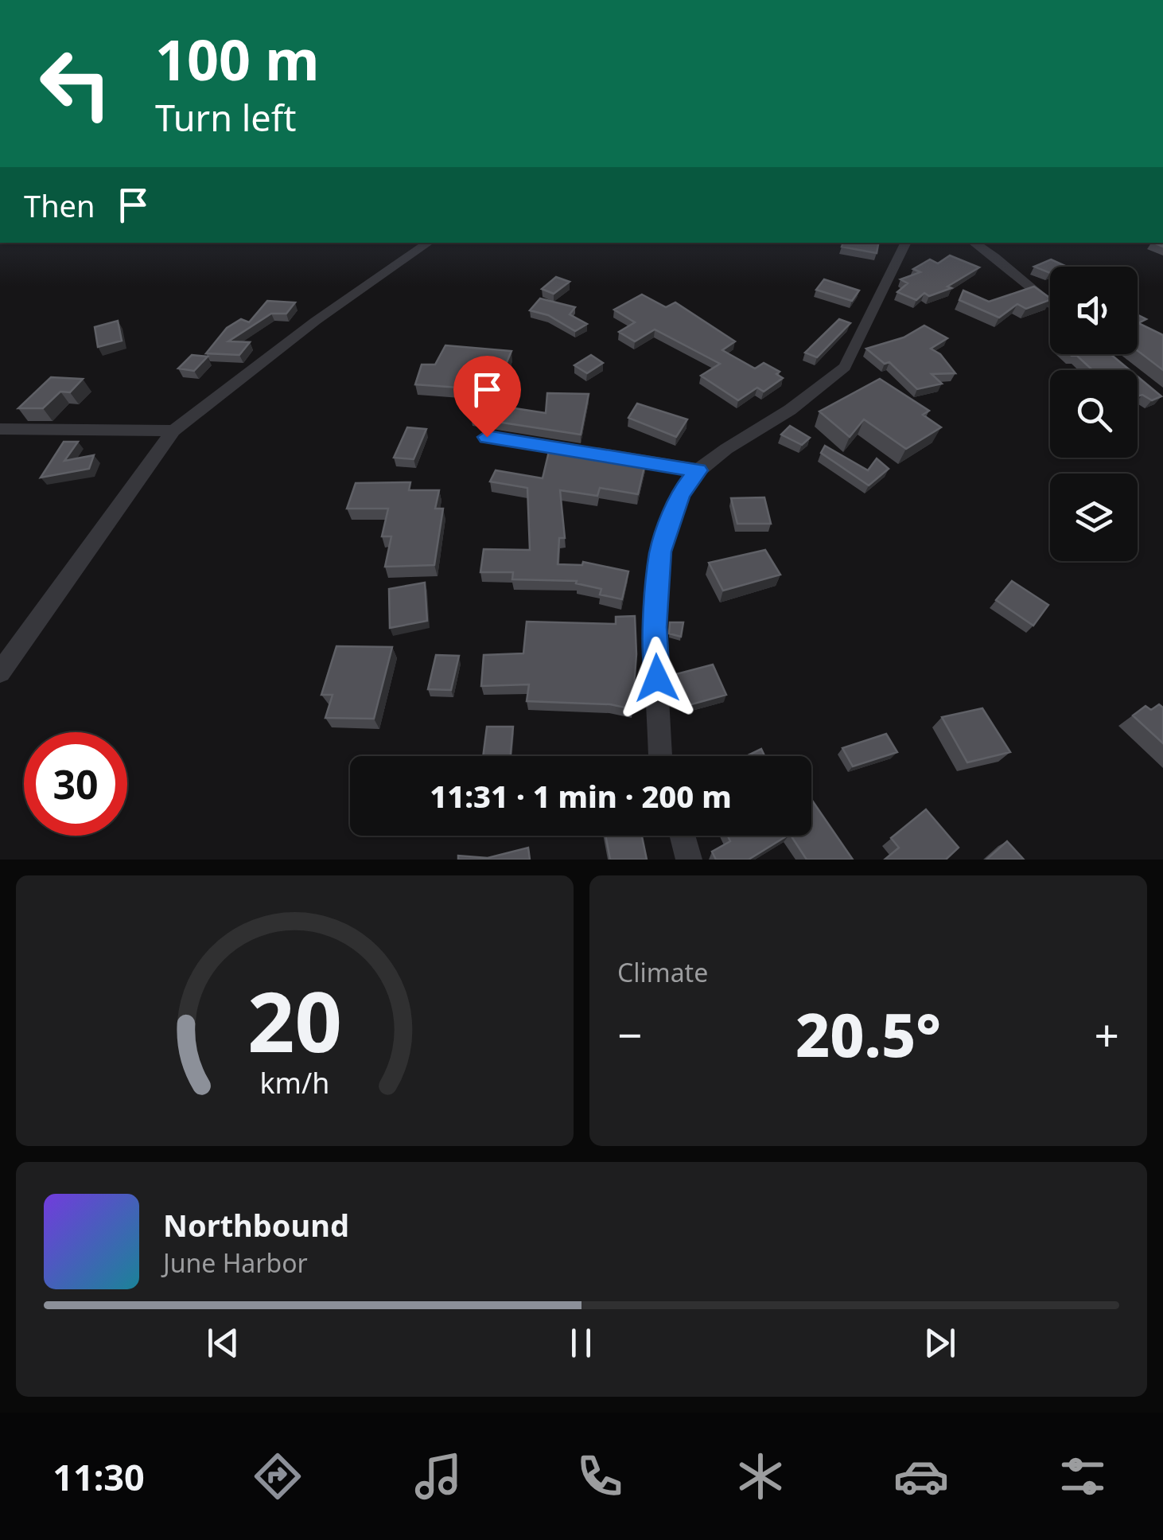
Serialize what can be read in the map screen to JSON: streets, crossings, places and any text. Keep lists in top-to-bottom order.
{
  "page": {
    "turn": ["100 m", "Turn left"],
    "then": "Then",
    "limit": "30",
    "trip": "11:31 · 1 min · 200 m",
    "tile": "Climate",
    "heat": ["−", "20.5°", "+"],
    "song": ["Northbound", "June Harbor"],
    "tabs": "11:30",
    "gauge": ["20", "km/h"]
  }
}
